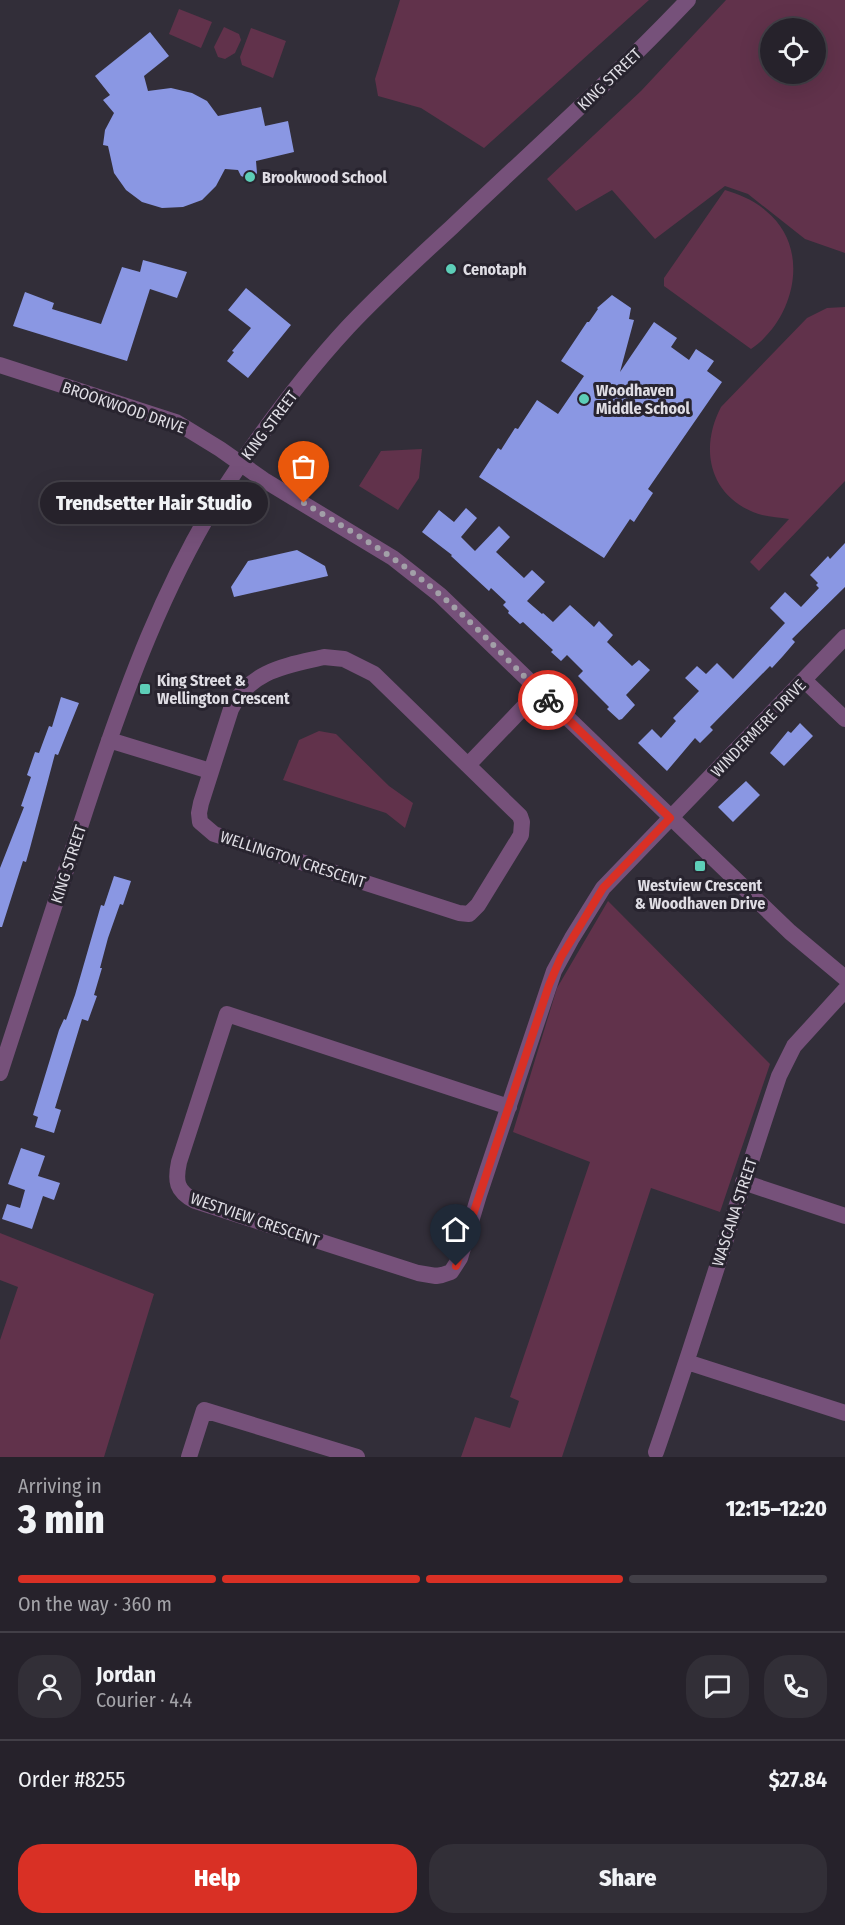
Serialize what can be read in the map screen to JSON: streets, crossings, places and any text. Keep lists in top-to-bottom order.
{
  "streets": {
    "street": [
      "KING STREET",
      "BROOKWOOD DRIVE",
      "WINDERMERE DRIVE",
      "WELLINGTON CRESCENT",
      "WASCANA STREET",
      "WESTVIEW CRESCENT"
    ]
  },
  "crossings": [
    ["KING STREET", "BROOKWOOD DRIVE"],
    ["BROOKWOOD DRIVE", "WINDERMERE DRIVE"],
    ["BROOKWOOD DRIVE", "WESTVIEW CRESCENT"],
    ["WINDERMERE DRIVE", "WESTVIEW CRESCENT"]
  ],
  "places": {
    "other": [
      "Brookwood School",
      "Cenotaph",
      "Woodhaven Middle School",
      "Trendsetter Hair Studio"
    ],
    "transit": ["King Street & Wellington Crescent", "Westview Crescent & Woodhaven Drive"]
  },
  "page": {
    "bubble": "Trendsetter Hair Studio",
    "heading": ["3 min", "Arriving in", "12:15–12:20"],
    "panel": [
      "Jordan",
      "Courier · 4.4",
      "Order #8255",
      "$27.84"
    ],
    "bar": "On the way · 360 m",
    "buttons": ["Help", "Share"]
  }
}
